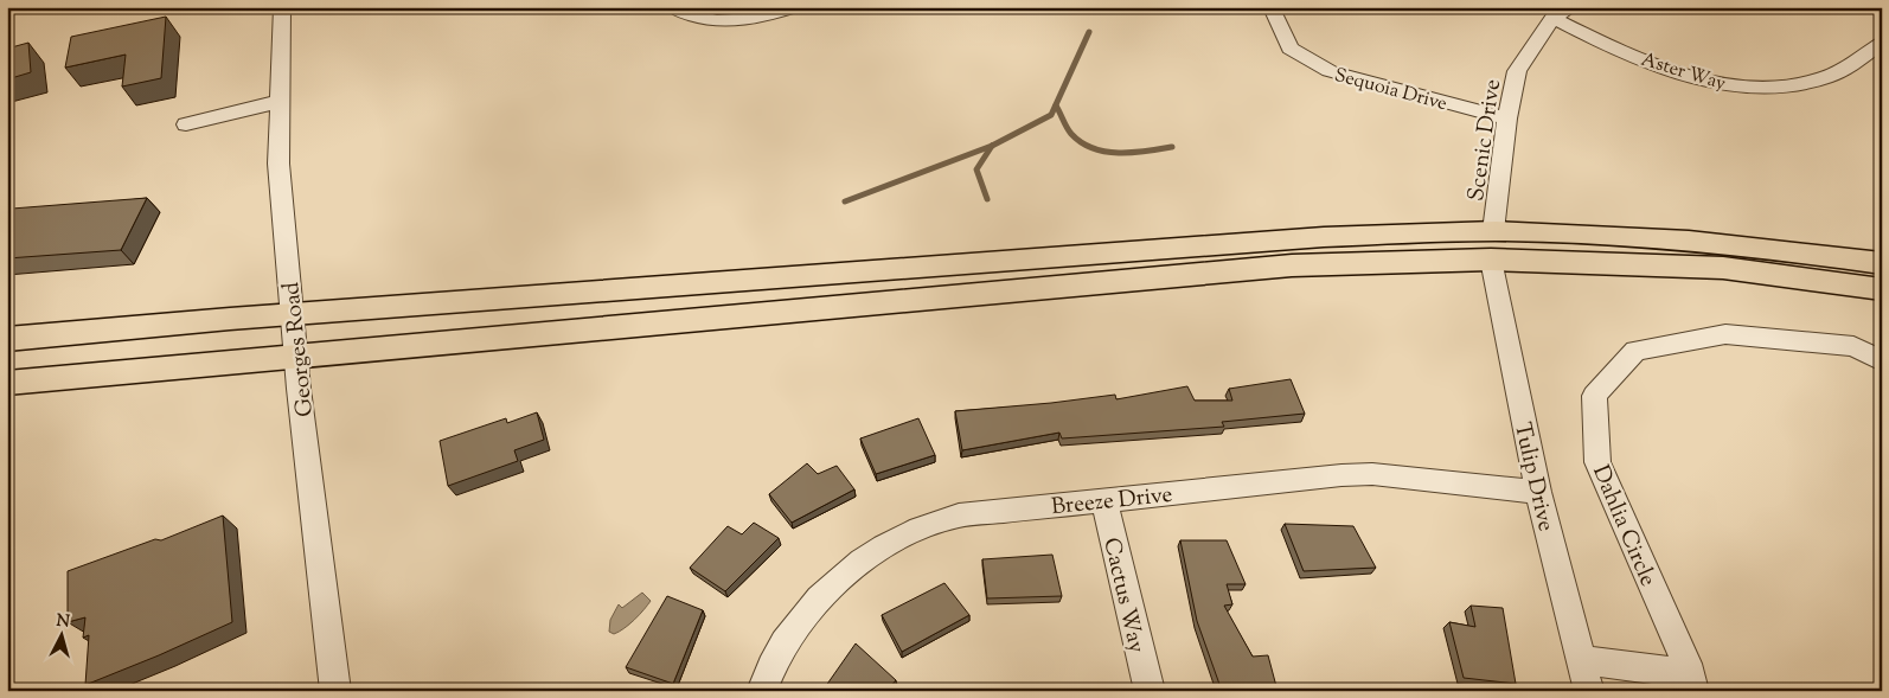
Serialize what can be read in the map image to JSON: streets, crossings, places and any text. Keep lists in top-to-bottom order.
{
  "streets": {
    "street": [
      "Aster Way",
      "Sequoia Drive",
      "Scenic Drive",
      "Georges Road",
      "Tulip Drive",
      "Breeze Drive",
      "Dahlia Circle",
      "Cactus Way"
    ]
  },
  "crossings": [
    ["Aster Way", "Scenic Drive"],
    ["Sequoia Drive", "Scenic Drive"],
    ["Tulip Drive", "Breeze Drive"],
    ["Tulip Drive", "Dahlia Circle"],
    ["Breeze Drive", "Cactus Way"]
  ],
  "north": "top"
}
